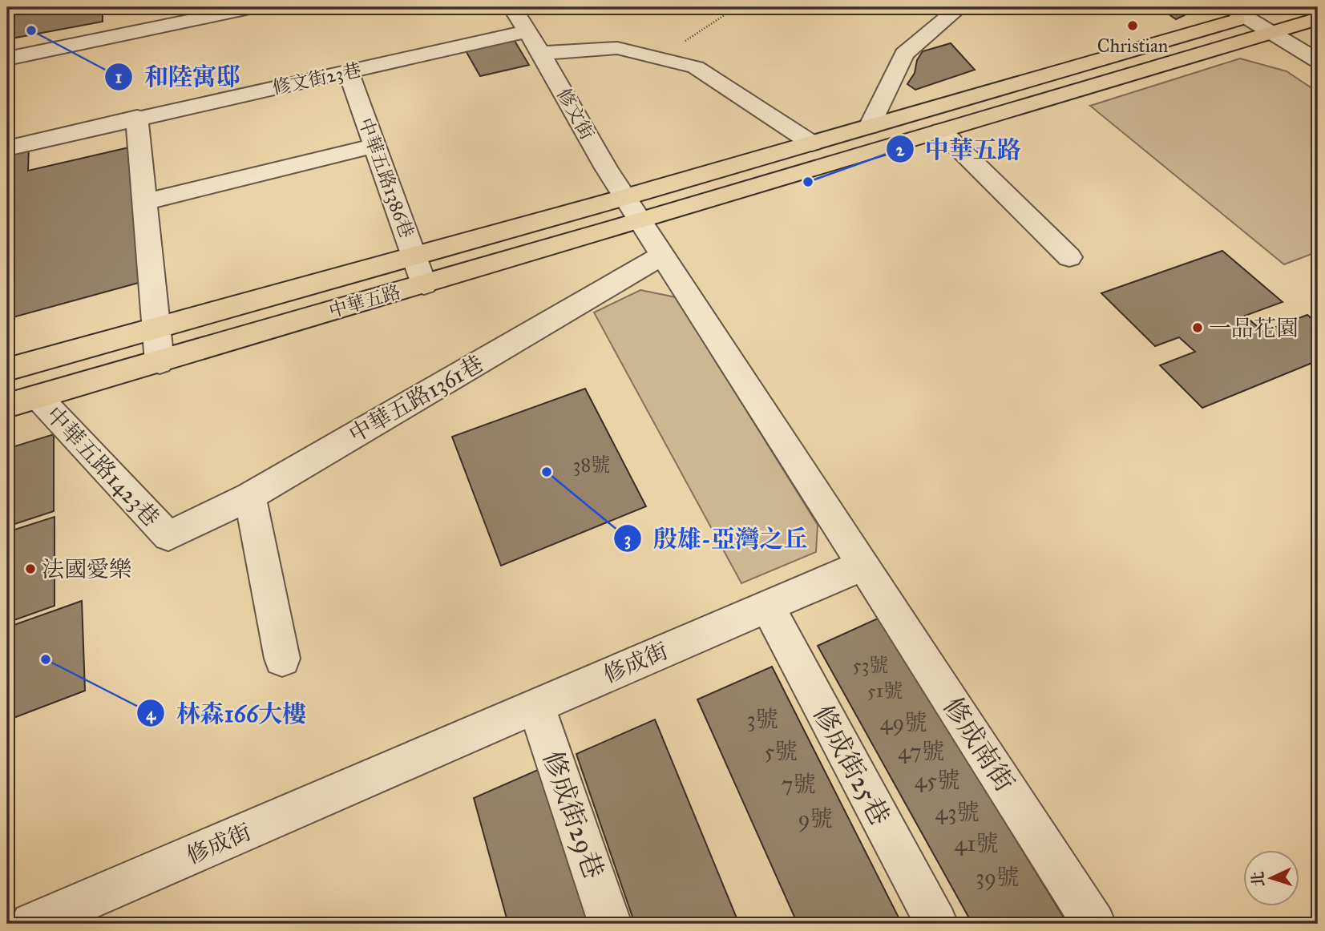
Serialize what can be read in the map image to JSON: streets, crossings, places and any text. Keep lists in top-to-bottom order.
{
  "streets": {
    "main road": ["中華五路"],
    "street": [
      "修文街23巷",
      "修文街",
      "中華五路1386巷",
      "中華五路1361巷",
      "中華五路1423巷",
      "修成街",
      "修成南街",
      "修成街25巷",
      "修成街29巷"
    ]
  },
  "crossings": [
    ["修文街23巷", "修文街"],
    ["修文街23巷", "中華五路1386巷"],
    ["修文街", "中華五路"],
    ["中華五路1386巷", "中華五路"],
    ["中華五路", "中華五路1423巷"],
    ["中華五路1361巷", "中華五路1423巷"],
    ["修成街", "修成南街"],
    ["修成街", "修成街25巷"],
    ["修成街", "修成街29巷"]
  ],
  "places": [
    "Christian",
    "和陸寓邸",
    "中華五路",
    "一品花園",
    "殷雄-亞灣之丘",
    "法國愛樂",
    "林森166大樓"
  ],
  "house_numbers": [
    "38號",
    "53號",
    "51號",
    "3號",
    "49號",
    "5號",
    "47號",
    "45號",
    "7號",
    "43號",
    "9號",
    "41號",
    "39號"
  ],
  "north": "left"
}
